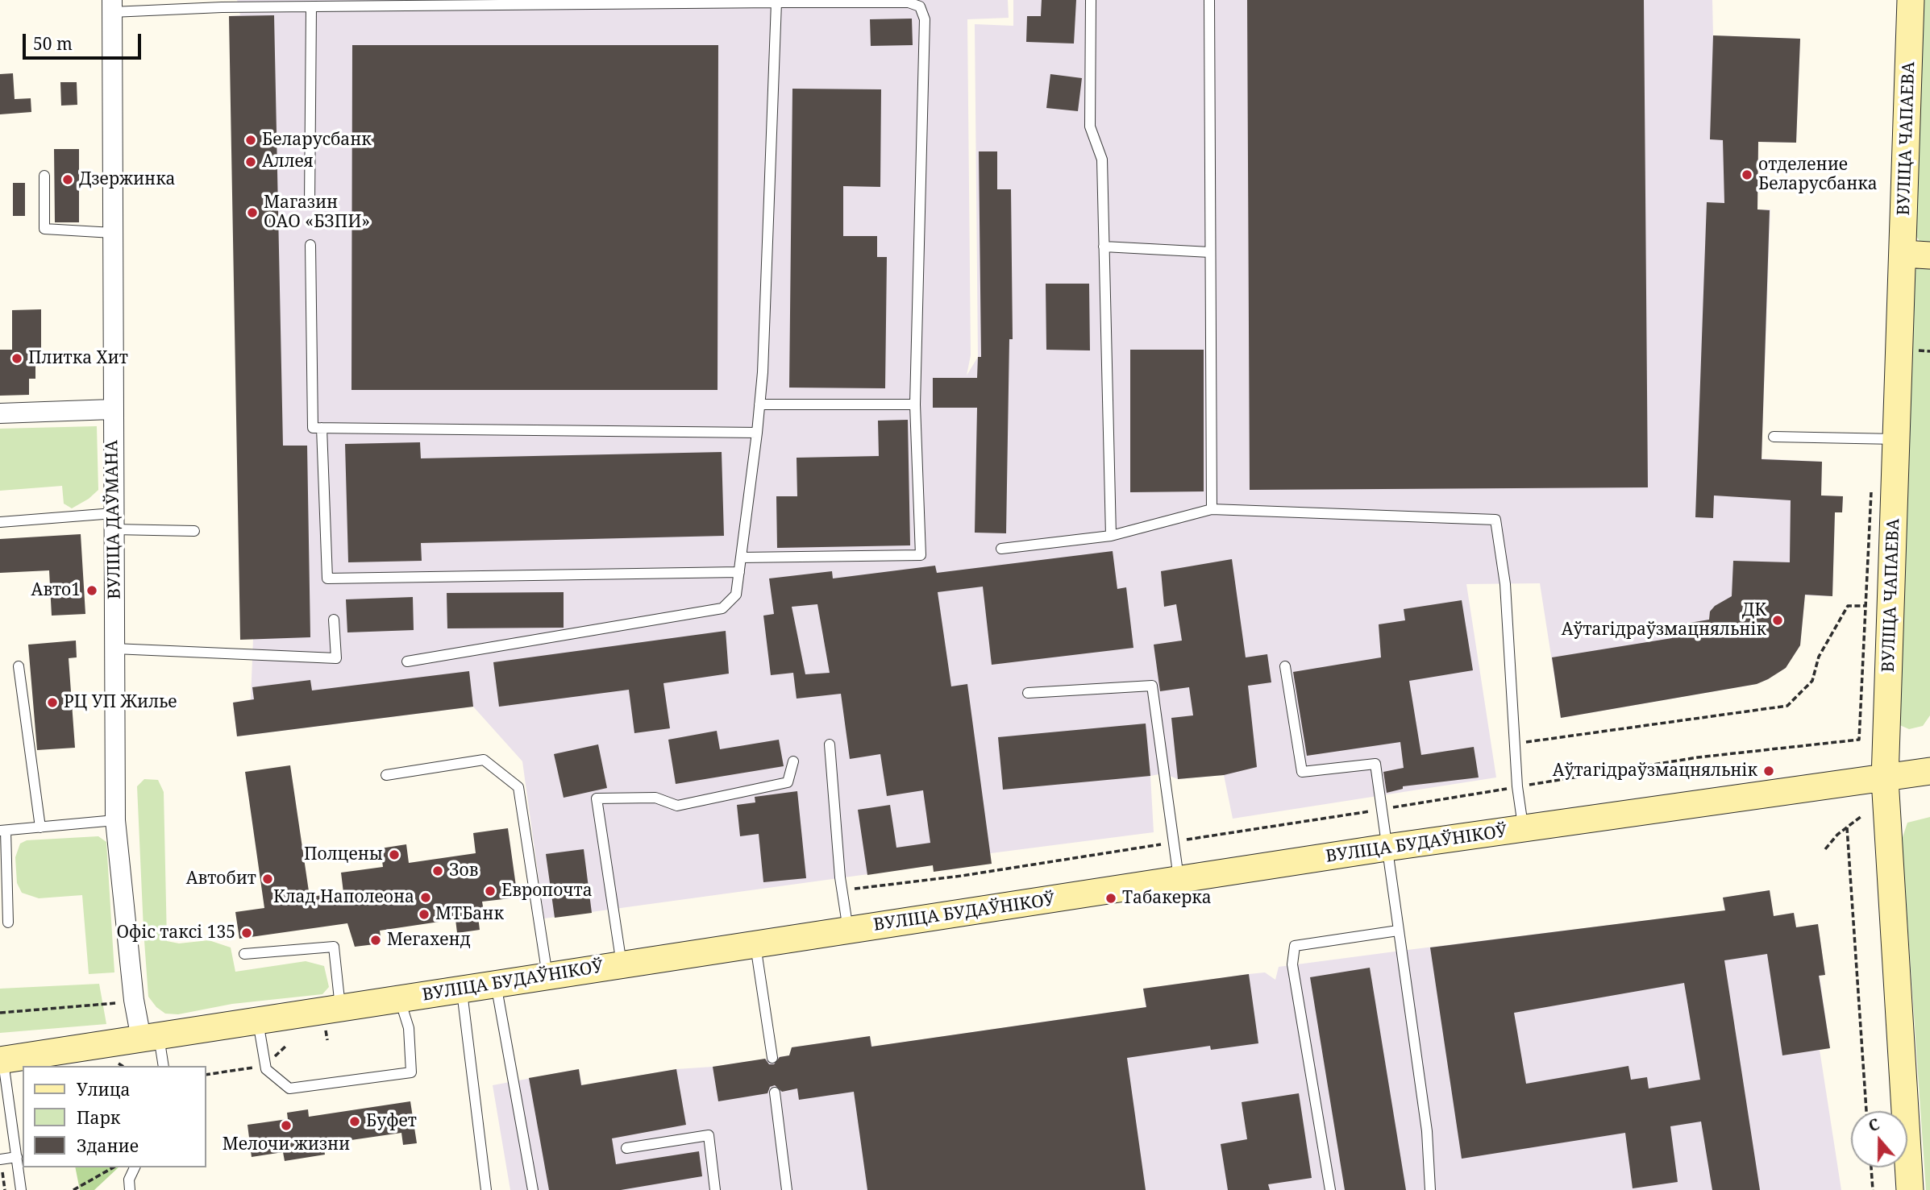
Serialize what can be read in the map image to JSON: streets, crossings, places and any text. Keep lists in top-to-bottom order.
{
  "streets": {
    "main road": ["ВУЛІЦА ЧАПАЕВА", "ВУЛІЦА БУДАЎНІКОЎ"],
    "street": ["ВУЛІЦА ДАЎМАНА"]
  },
  "crossings": [
    ["ВУЛІЦА ЧАПАЕВА", "ВУЛІЦА БУДАЎНІКОЎ"],
    ["ВУЛІЦА ДАЎМАНА", "ВУЛІЦА БУДАЎНІКОЎ"]
  ],
  "places": [
    "Беларусбанк",
    "Аллея",
    "отделение Беларусбанка",
    "Дзержинка",
    "Магазин ОАО «БЗПИ»",
    "Плитка Хит",
    "Авто1",
    "ДК Аўтагідраўзмацняльнік",
    "РЦ УП Жилье",
    "Аўтагідраўзмацняльнік",
    "Полцены",
    "Зов",
    "Автобит",
    "Европочта",
    "Клад Наполеона",
    "Табакерка",
    "МТБанк",
    "Офіс таксі 135",
    "Мегахенд",
    "Буфет",
    "Мелочи жизни"
  ],
  "legend": ["Улица", "Парк", "Здание"],
  "scale_bar": "50 m",
  "north": "top"
}
